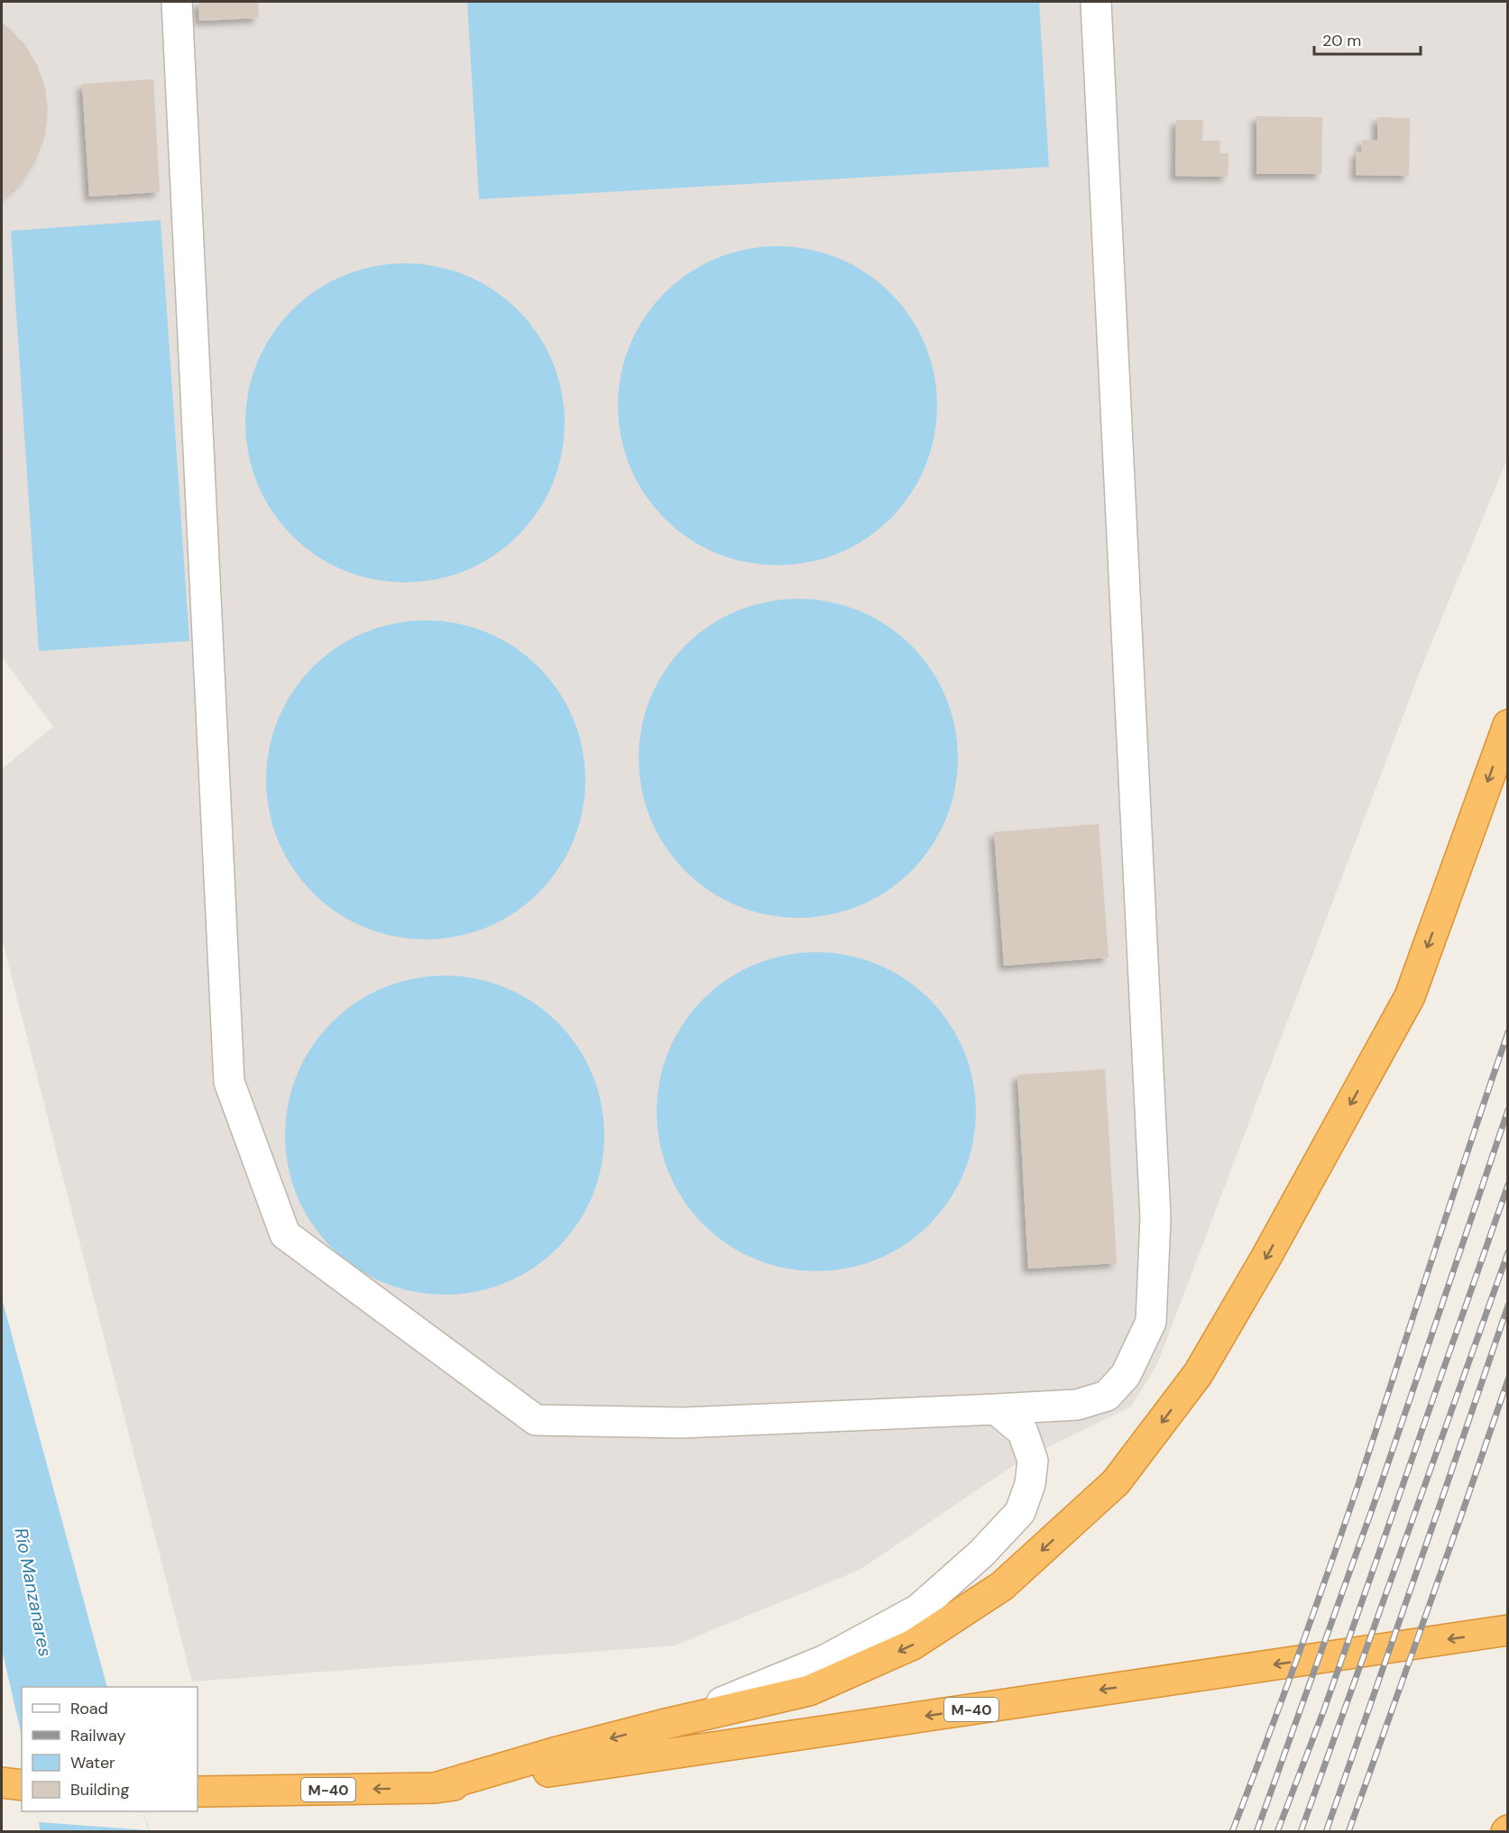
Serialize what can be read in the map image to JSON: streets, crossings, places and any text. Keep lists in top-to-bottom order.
{
  "streets": {
    "highway": ["M-40"]
  },
  "water": ["Río Manzanares"],
  "legend": [
    "Road",
    "Railway",
    "Water",
    "Building"
  ],
  "scale_bar": "20 m"
}
